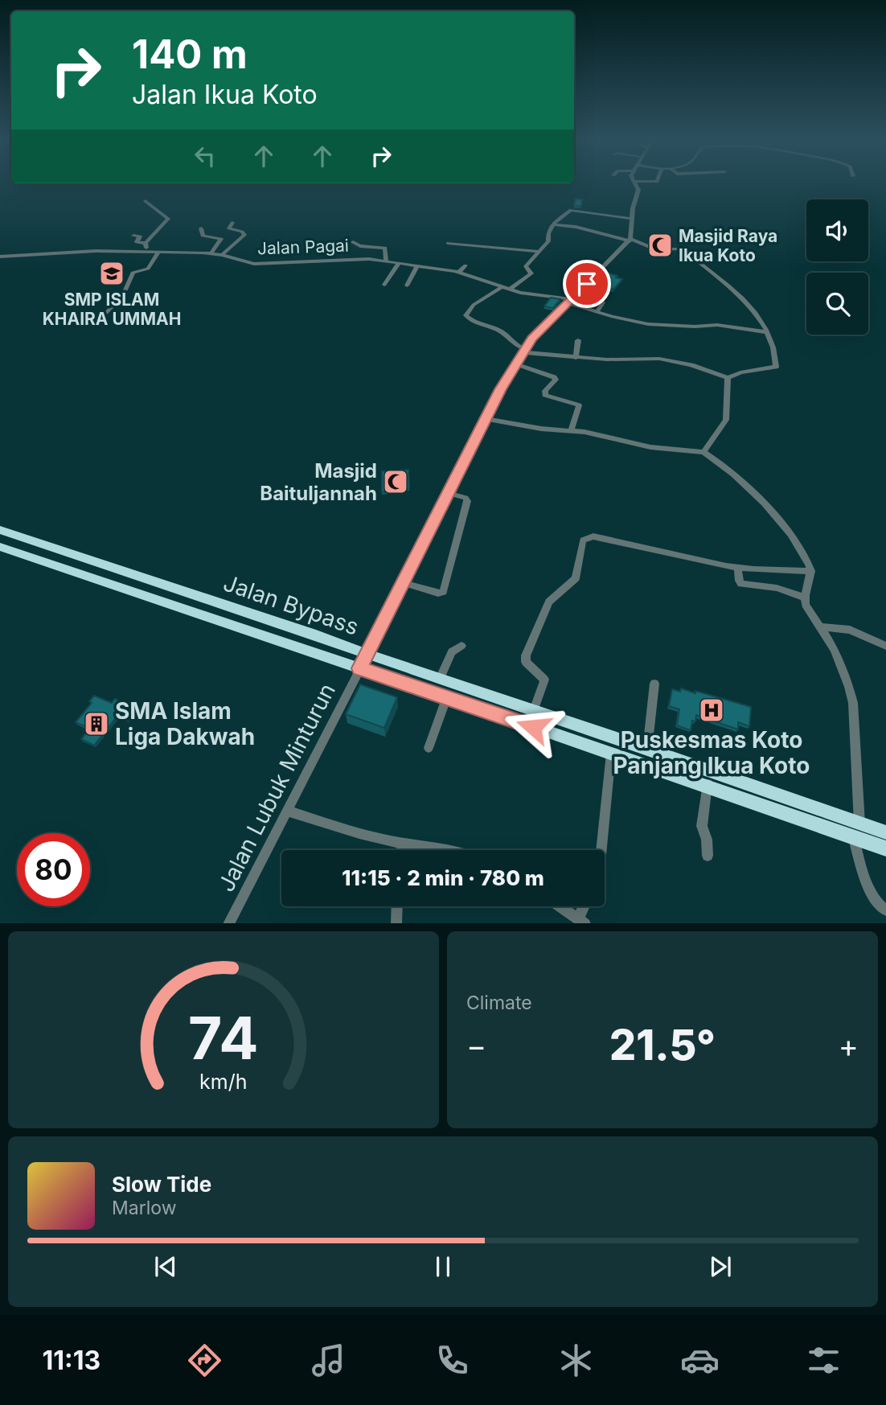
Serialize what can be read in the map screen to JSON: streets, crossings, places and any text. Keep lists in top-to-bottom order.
{
  "streets": {
    "highway": ["Jalan Bypass"],
    "street": ["Jalan Pagai", "Jalan Lubuk Minturun"]
  },
  "crossings": [
    ["Jalan Pagai", "Jalan Lubuk Minturun"],
    ["Jalan Bypass", "Jalan Lubuk Minturun"]
  ],
  "places": {
    "mosque": ["Masjid Raya Ikua Koto", "Masjid Baituljannah"],
    "school or university": ["SMP ISLAM KHAIRA UMMAH"],
    "hospital": ["Puskesmas Koto Panjang Ikua Koto"],
    "building": ["SMA Islam Liga Dakwah"]
  },
  "page": {
    "turn": ["140 m", "Jalan Ikua Koto"],
    "limit": "80",
    "trip": "11:15 · 2 min · 780 m",
    "tile": "Climate",
    "heat": ["−", "21.5°", "+"],
    "song": ["Slow Tide", "Marlow"],
    "tabs": "11:13",
    "gauge": ["74", "km/h"]
  }
}
